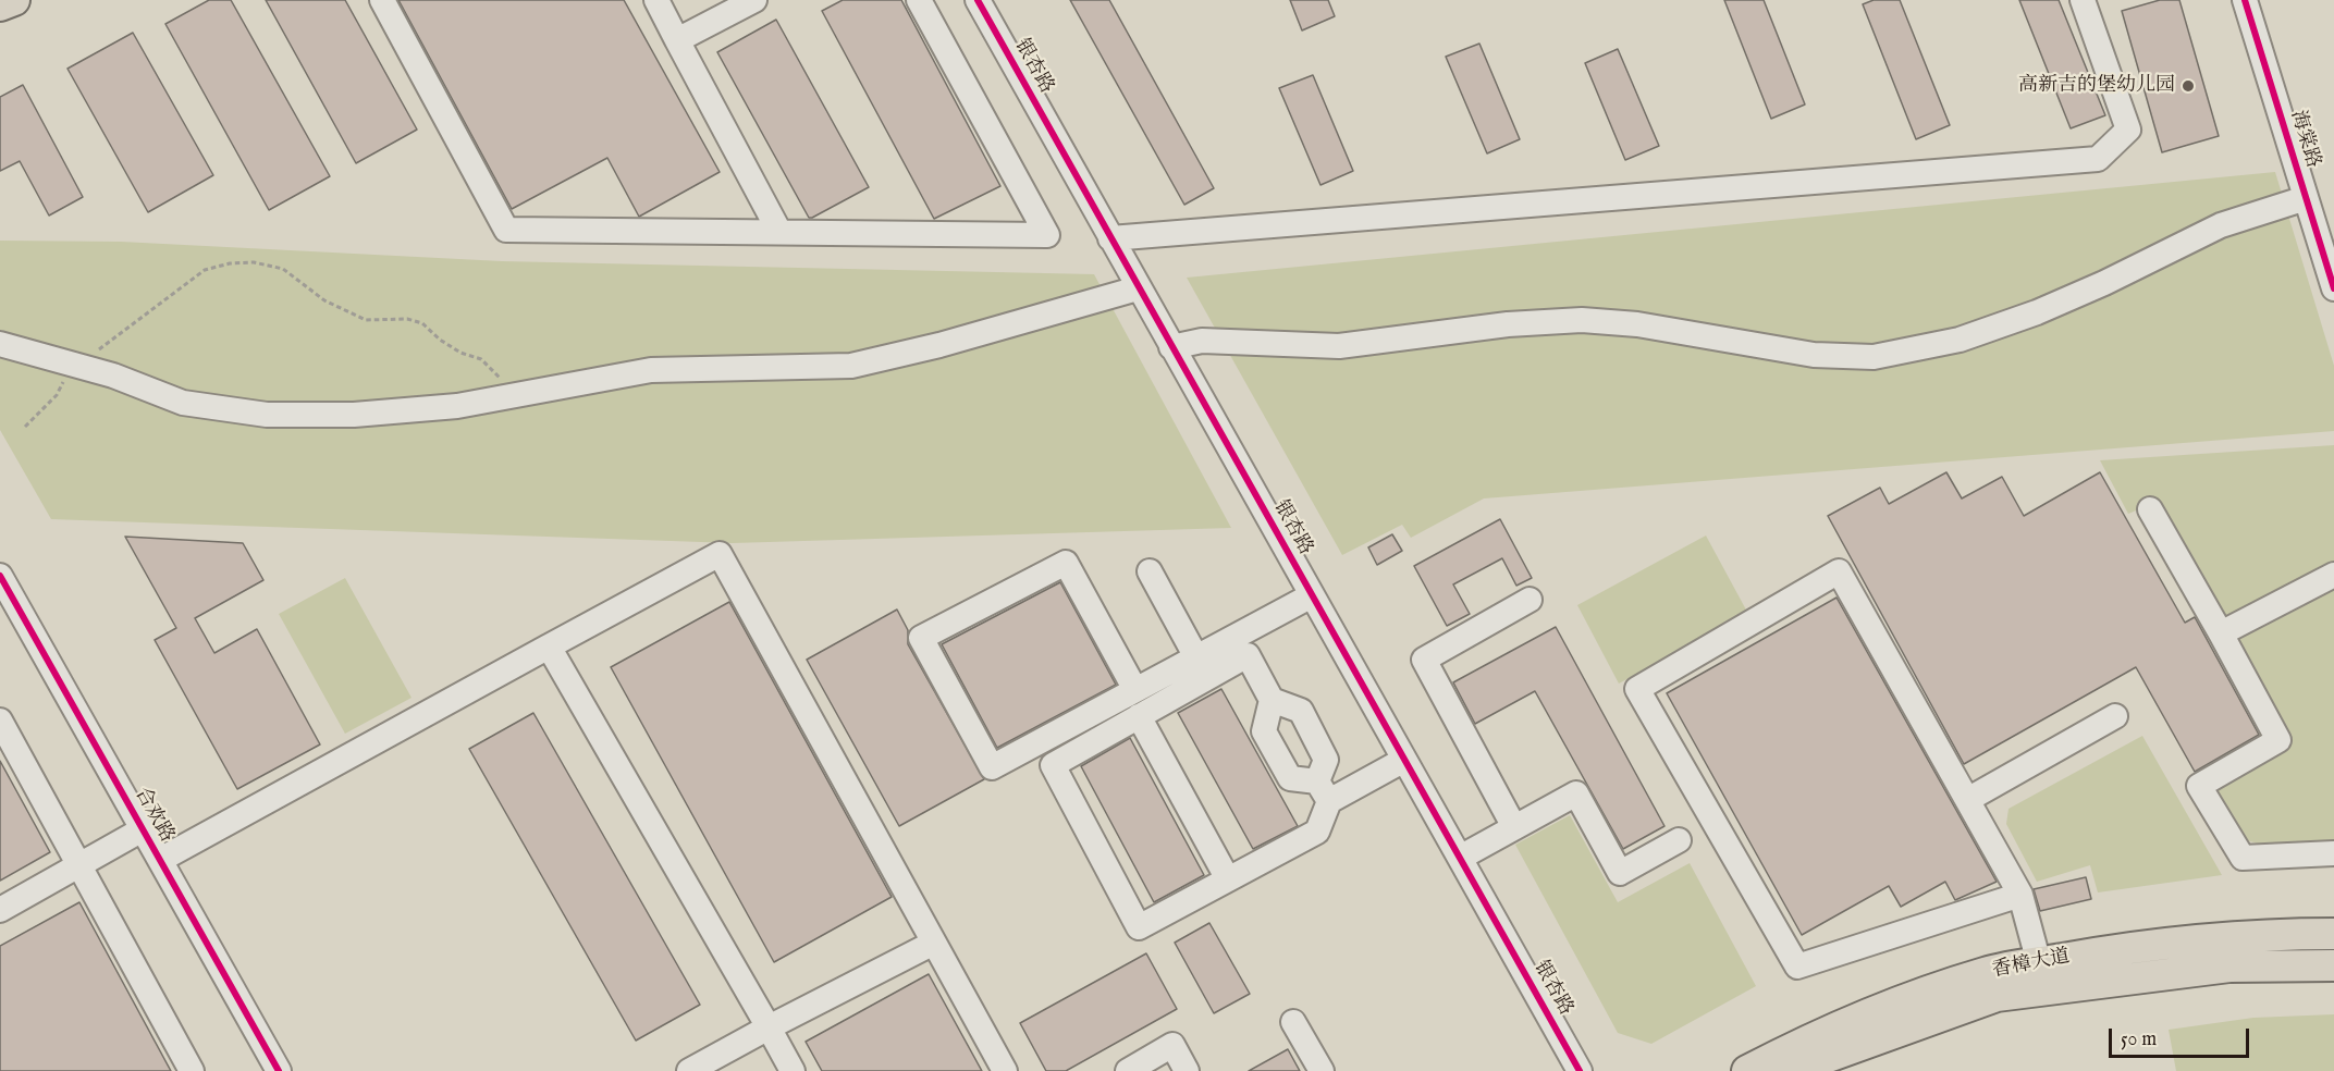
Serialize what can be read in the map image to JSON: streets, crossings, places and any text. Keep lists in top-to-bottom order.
{
  "streets": {
    "main road": ["香樟大道"],
    "street": ["银杏路", "海棠路", "合欢路"]
  },
  "places": ["高新吉的堡幼儿园"],
  "scale_bar": "50 m"
}
